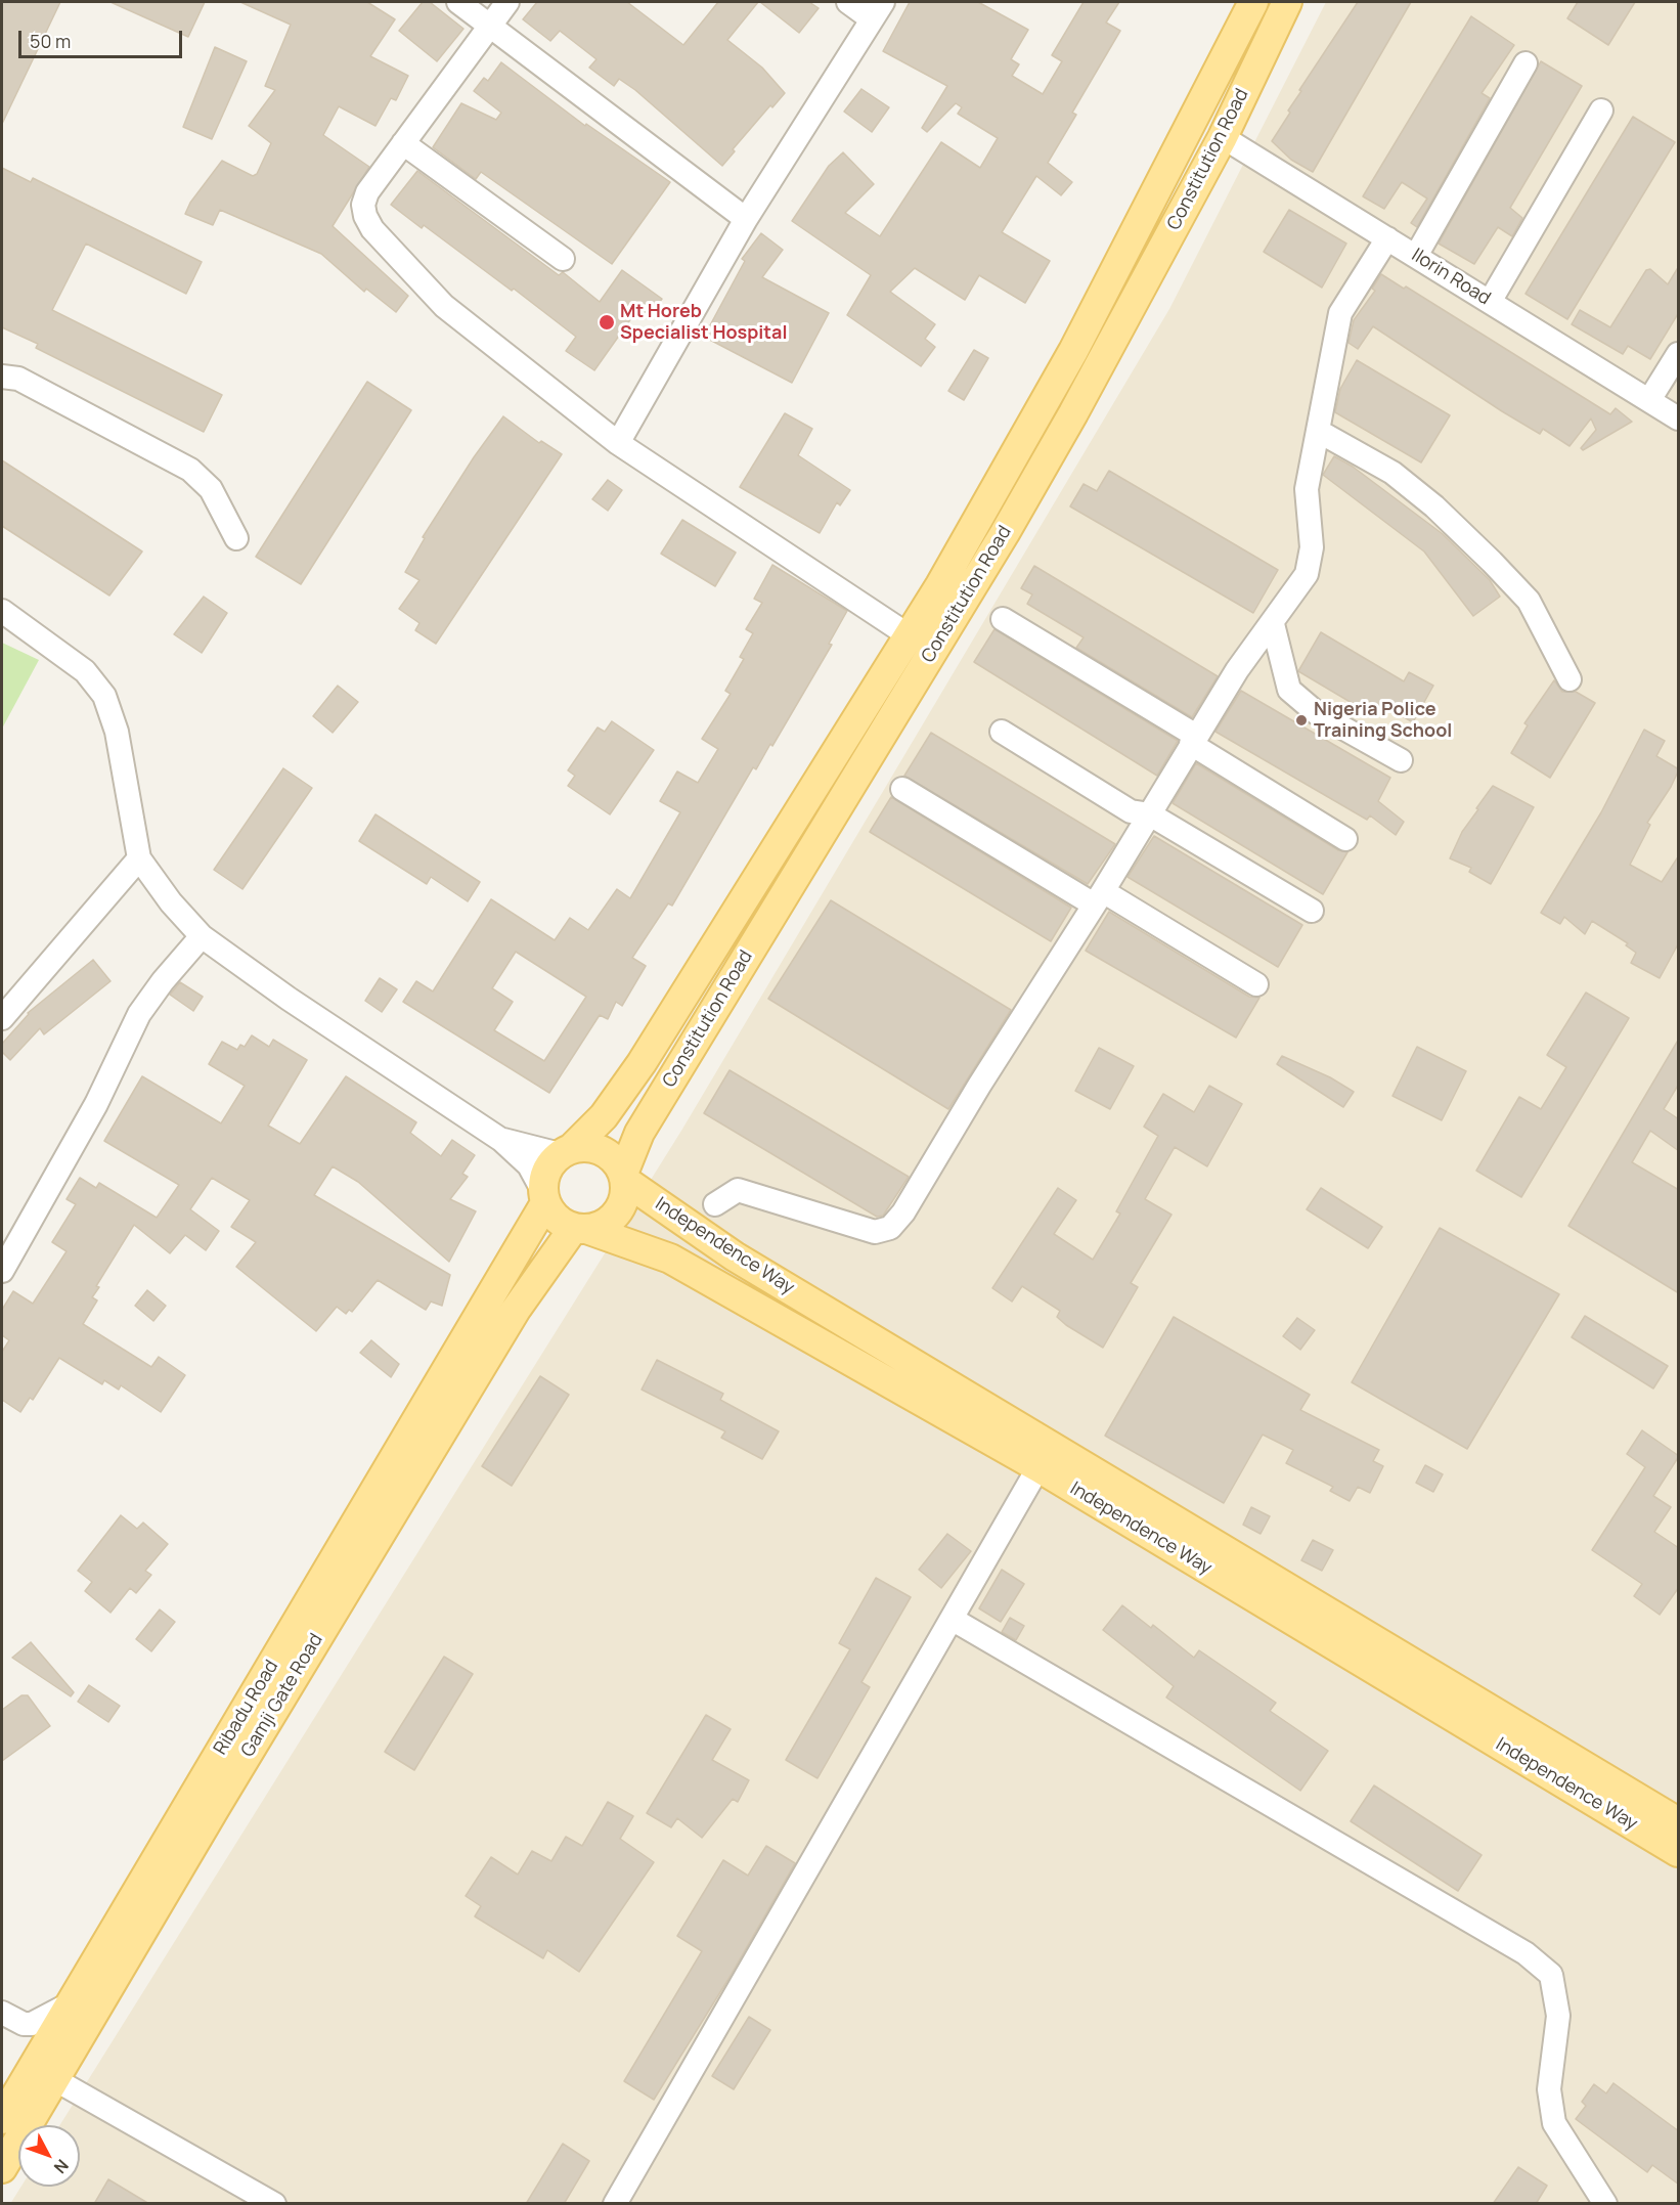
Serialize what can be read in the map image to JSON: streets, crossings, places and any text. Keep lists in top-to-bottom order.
{
  "streets": {
    "main road": [
      "Constitution Road",
      "Independence Way",
      "Gamji Gate Road",
      "Ribadu Road"
    ],
    "street": ["Ilorin Road"]
  },
  "crossings": [
    ["Constitution Road", "Ilorin Road"],
    ["Constitution Road", "Independence Way"],
    ["Constitution Road", "Gamji Gate Road"],
    ["Constitution Road", "Ribadu Road"],
    ["Independence Way", "Gamji Gate Road"],
    ["Independence Way", "Ribadu Road"],
    ["Gamji Gate Road", "Ribadu Road"]
  ],
  "places": ["Mt Horeb Specialist Hospital", "Nigeria Police Training School"],
  "scale_bar": "50 m",
  "north": "bottom right"
}
